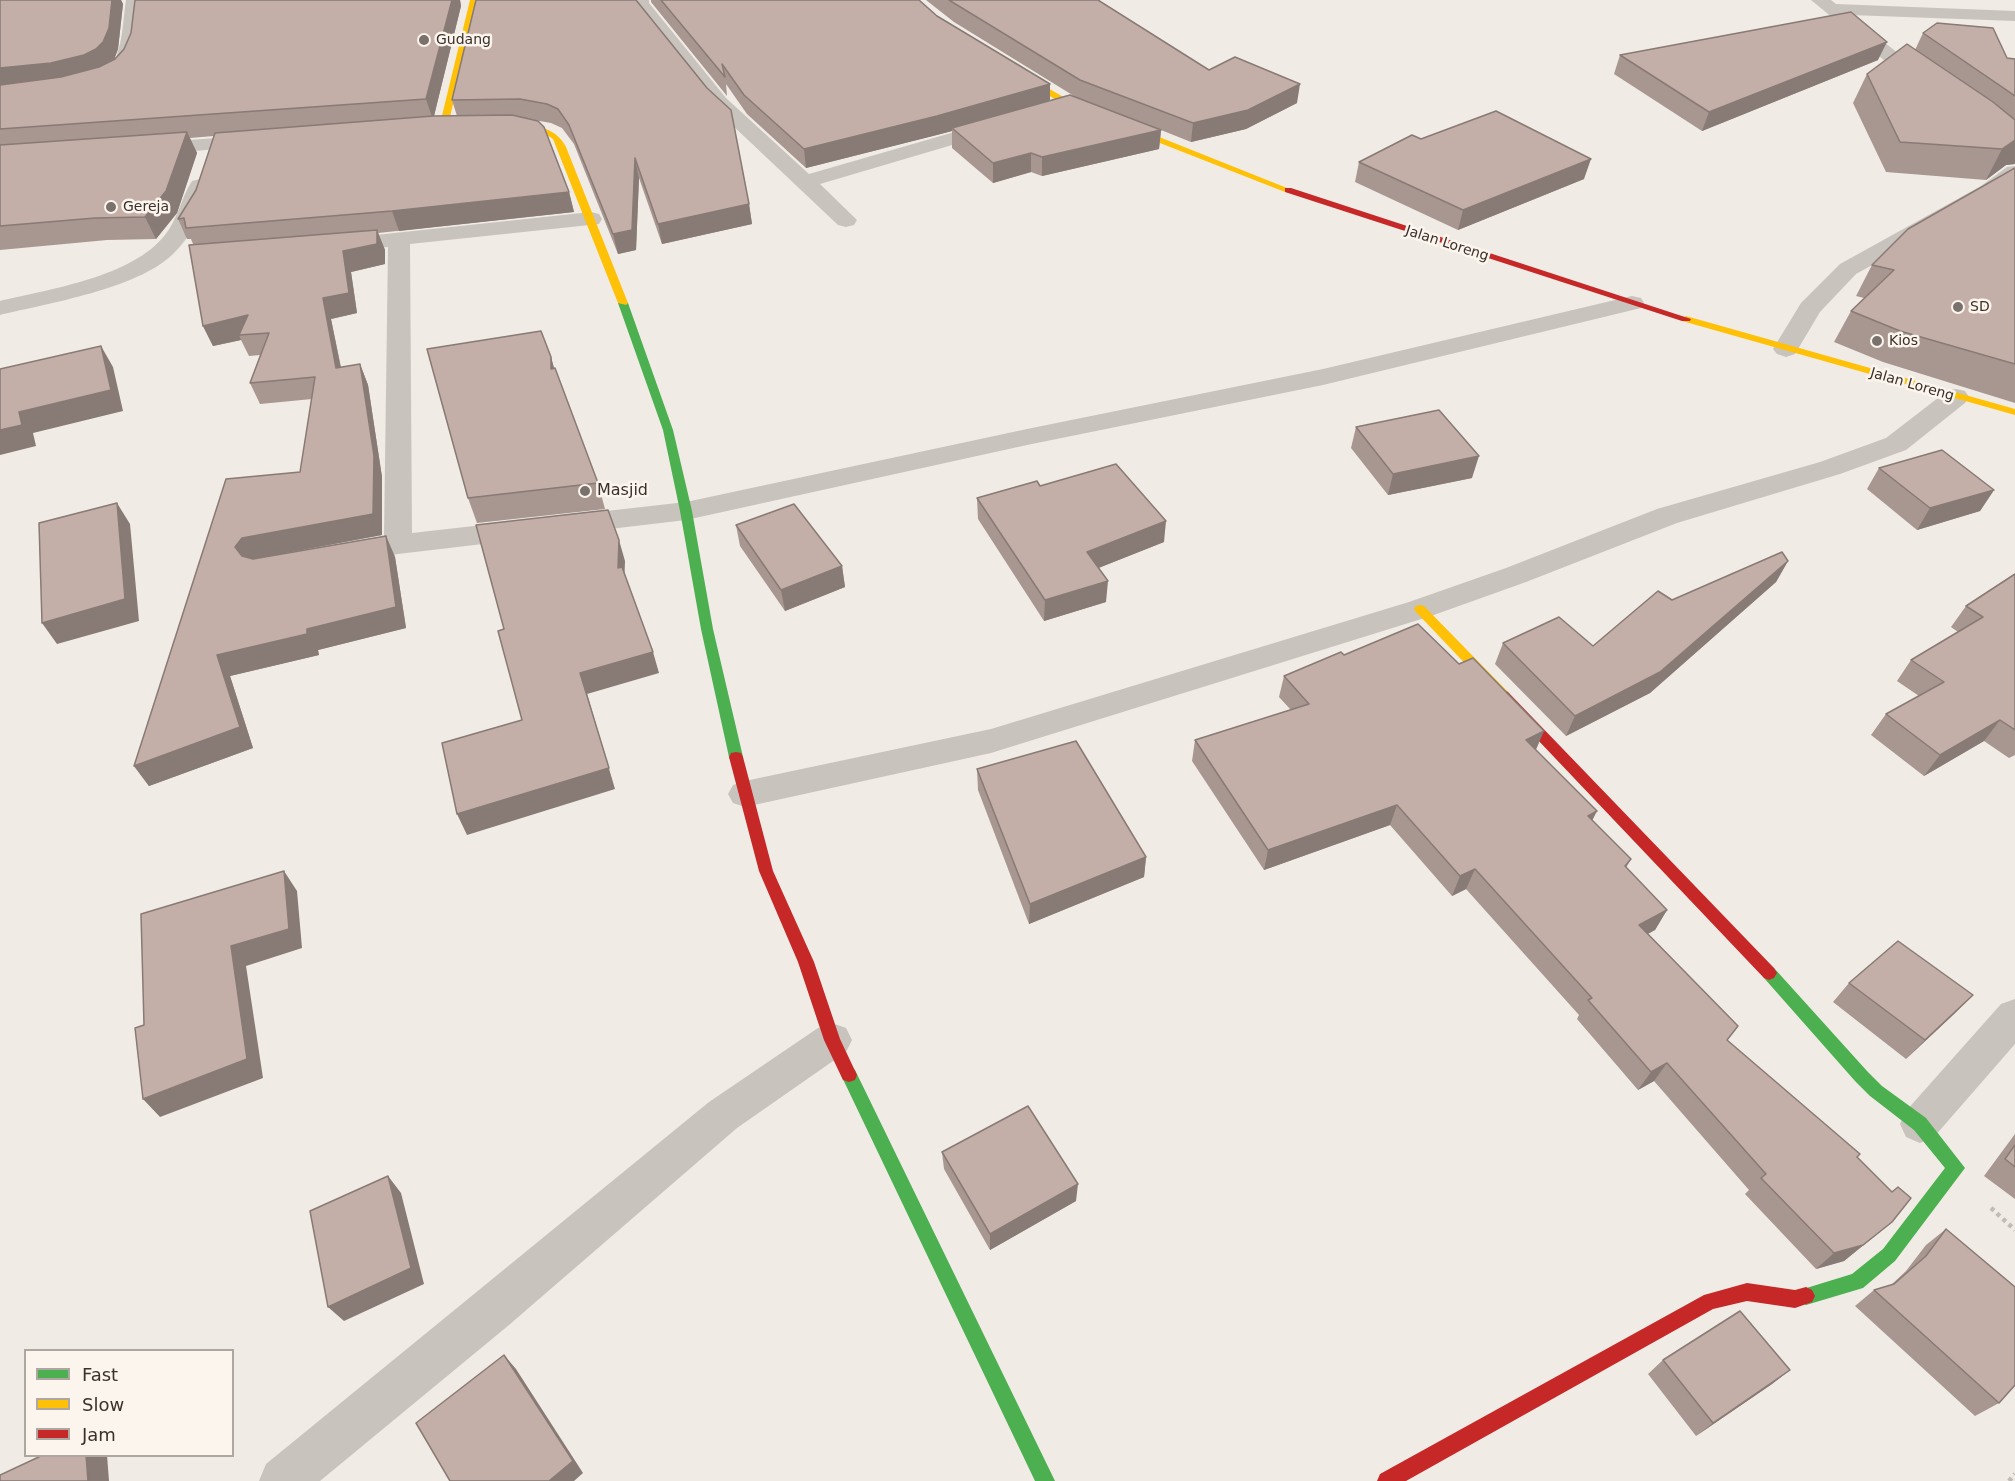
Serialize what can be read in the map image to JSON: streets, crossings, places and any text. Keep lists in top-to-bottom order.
{
  "streets": {
    "street": ["Jalan Loreng"]
  },
  "places": [
    "Gudang",
    "Gereja",
    "SD",
    "Kios",
    "Masjid"
  ],
  "legend": ["Fast", "Slow", "Jam"]
}
